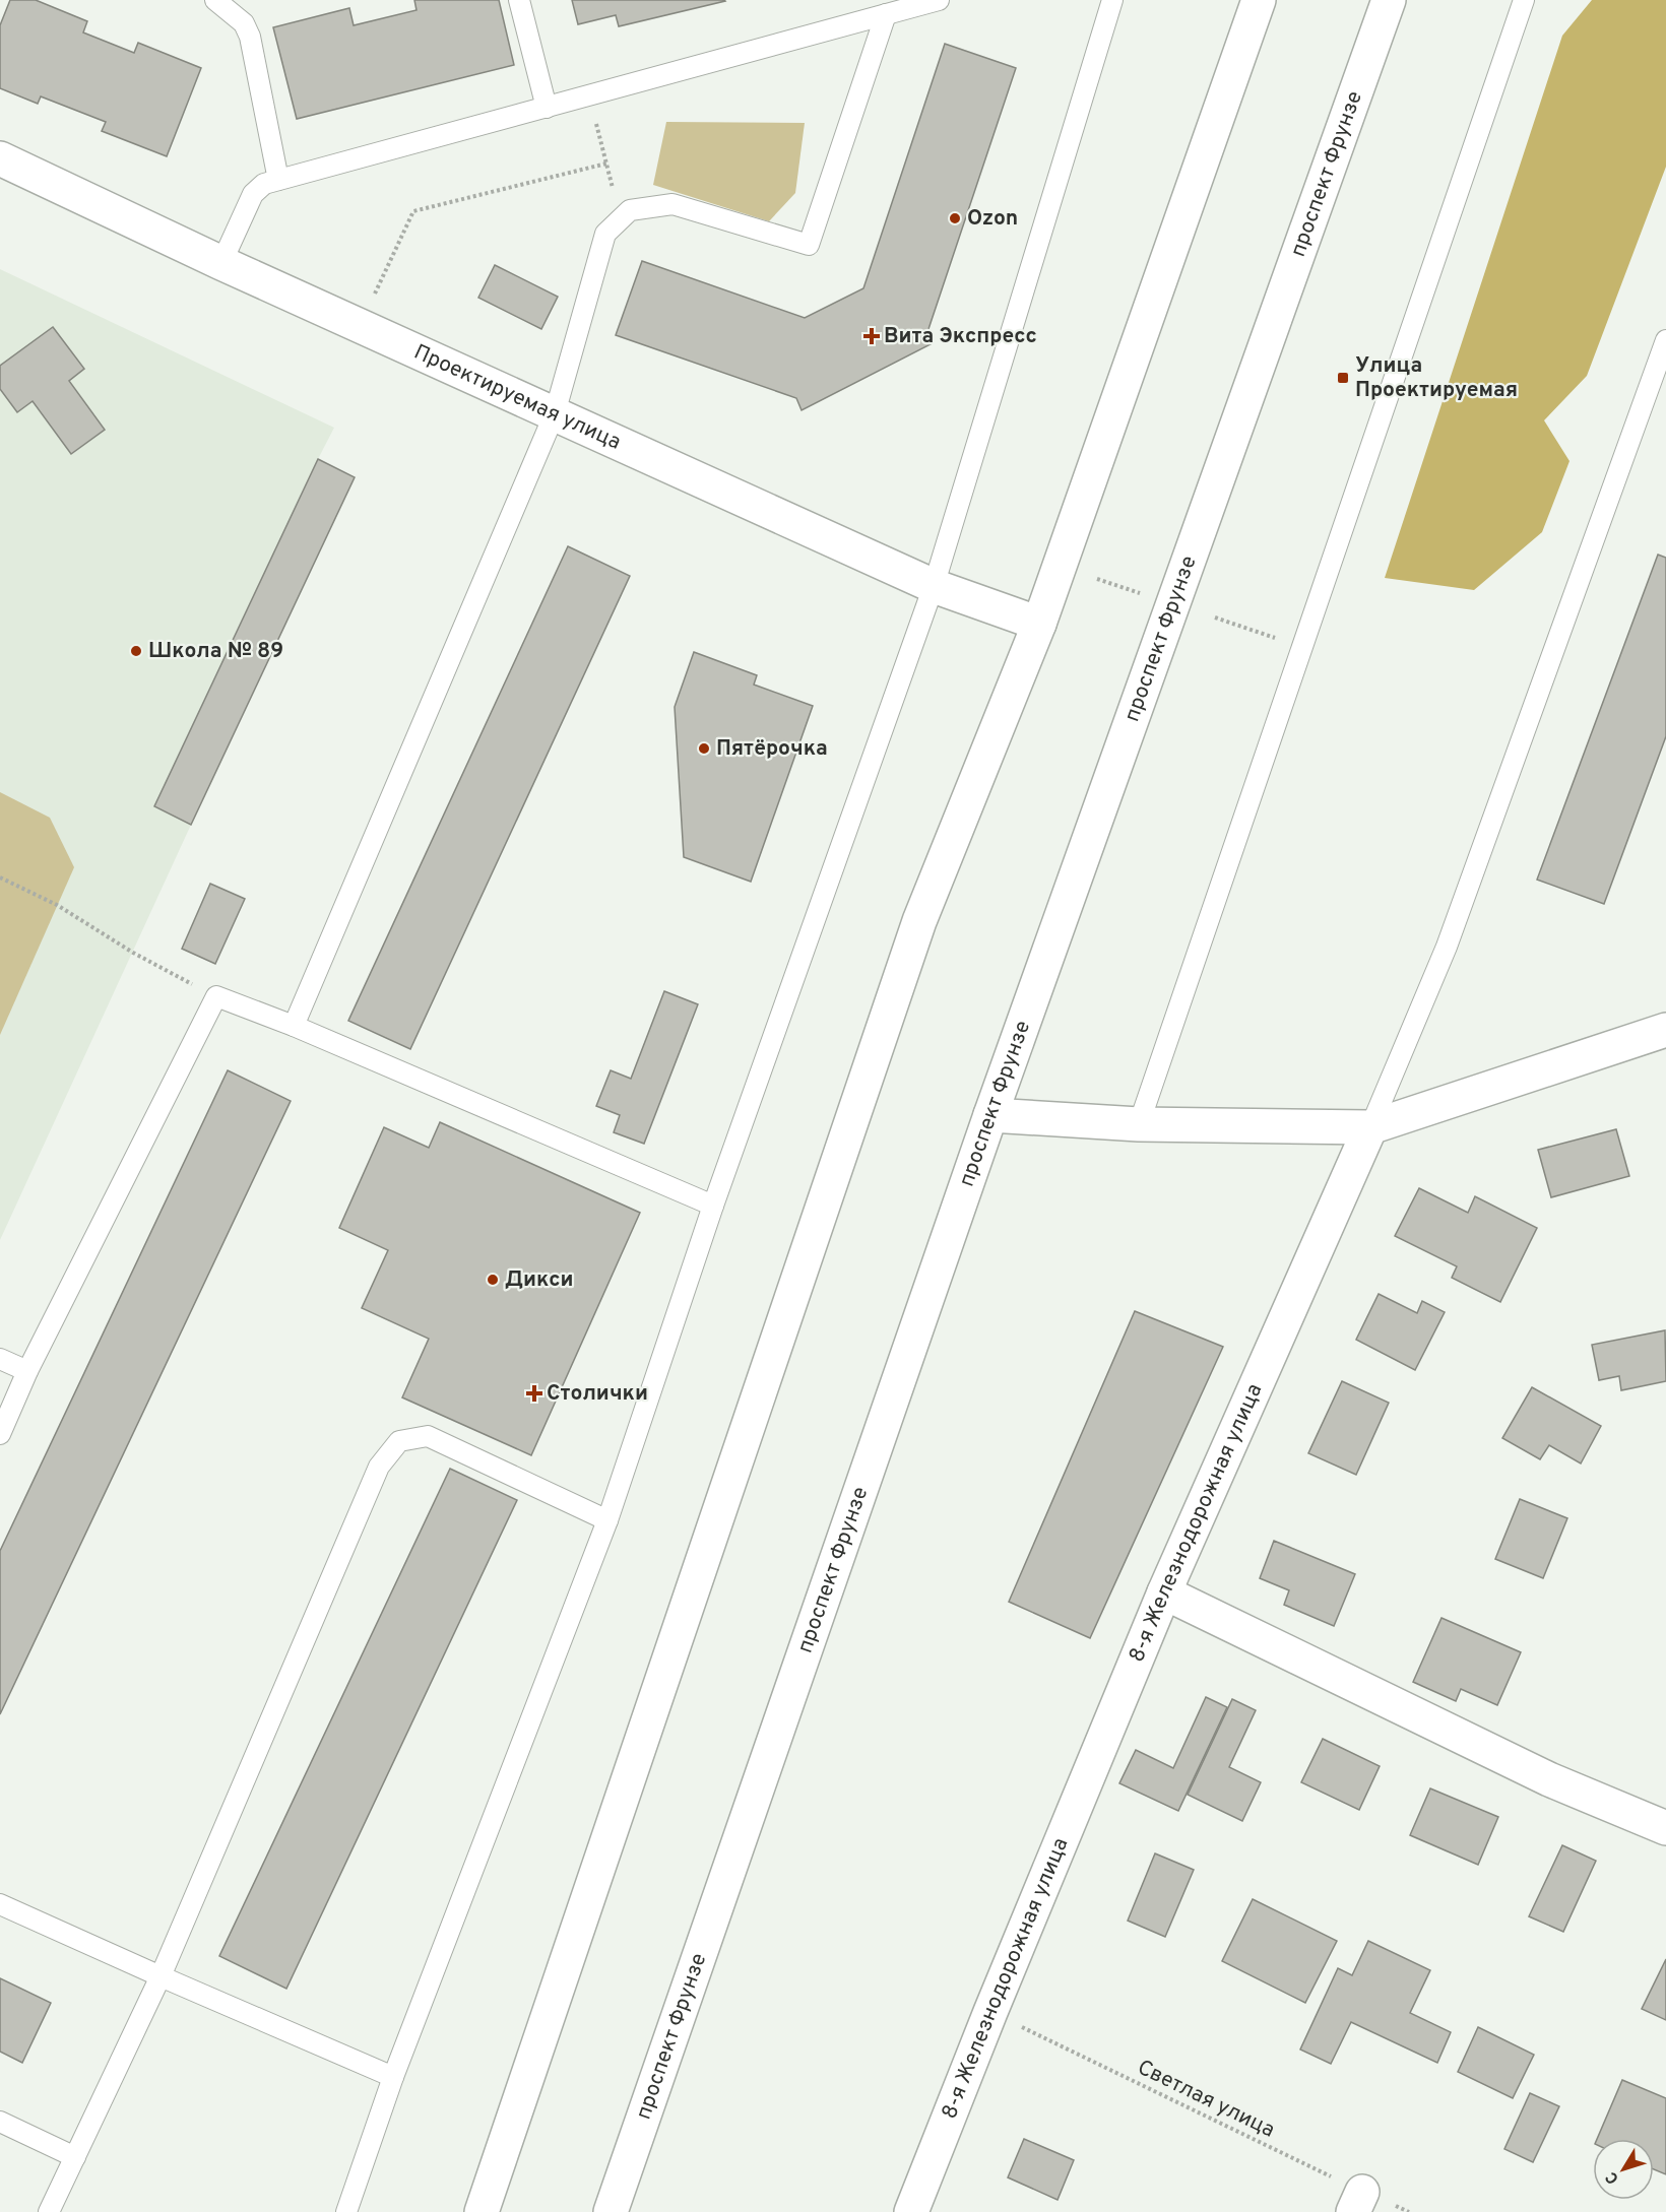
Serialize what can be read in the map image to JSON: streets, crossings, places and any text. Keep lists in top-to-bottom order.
{
  "streets": {
    "main road": ["проспект Фрунзе", "Проектируемая улица", "8-я Железнодорожная улица"],
    "path": ["Светлая улица"]
  },
  "crossings": [
    ["8-я Железнодорожная улица", "Светлая улица"]
  ],
  "places": {
    "other": [
      "Ozon",
      "Школа № 89",
      "Пятёрочка",
      "Дикси"
    ],
    "health": ["Вита Экспресс", "Столички"],
    "transit": ["Улица Проектируемая"]
  },
  "north": "bottom left"
}
